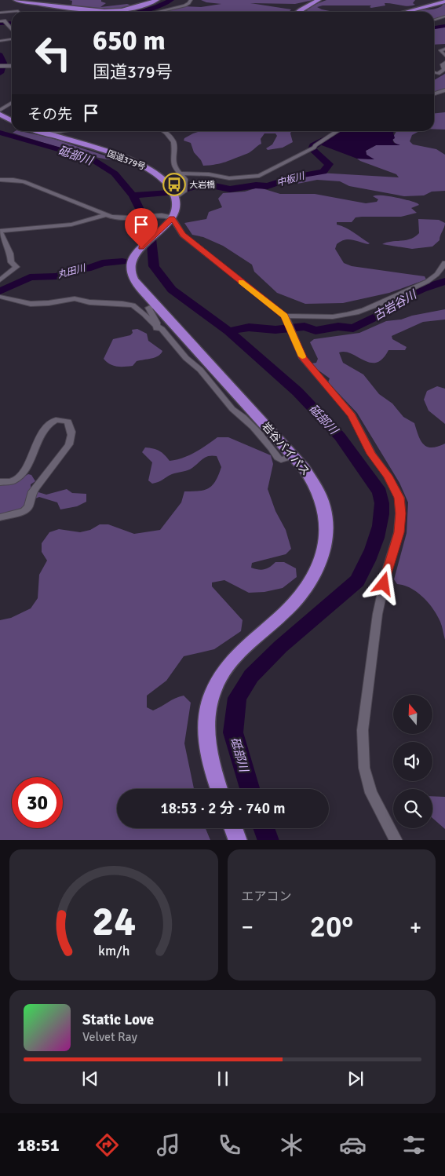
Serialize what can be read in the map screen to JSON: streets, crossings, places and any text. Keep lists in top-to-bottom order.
{
  "streets": {
    "highway": ["国道379号", "岩谷バイパス"]
  },
  "water": [
    "砥部川",
    "中板川",
    "丸田川",
    "古岩谷川"
  ],
  "places": {
    "bus stop": ["大岩橋"]
  },
  "north": "top",
  "page": {
    "turn": ["650 m", "国道379号"],
    "then": "その先",
    "limit": "30",
    "trip": "18:53 · 2 分 · 740 m",
    "tile": "エアコン",
    "heat": ["−", "20°", "+"],
    "song": ["Static Love", "Velvet Ray"],
    "tabs": "18:51",
    "gauge": ["24", "km/h"]
  }
}
